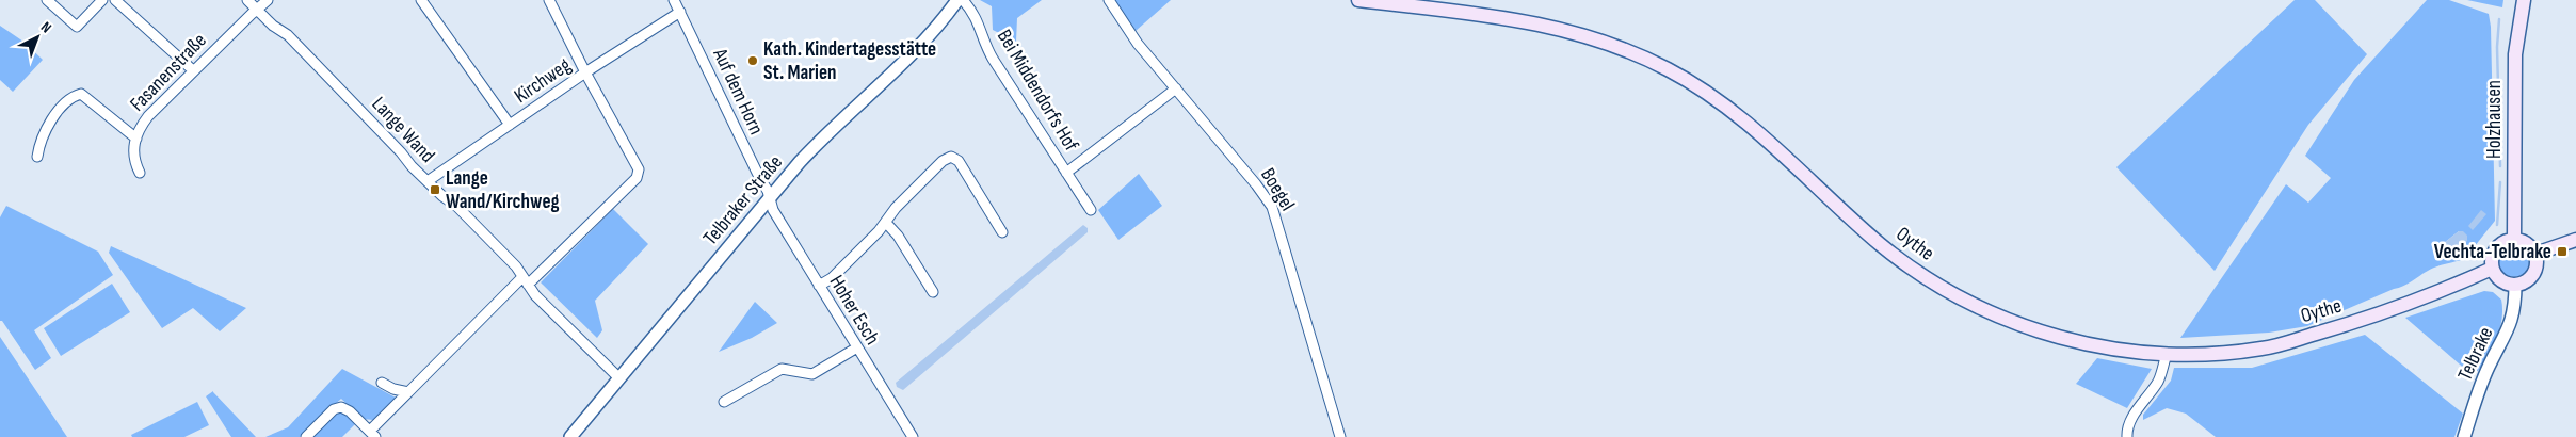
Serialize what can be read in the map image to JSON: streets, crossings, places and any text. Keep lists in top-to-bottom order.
{
  "streets": {
    "main road": ["Holzhausen", "Oythe"],
    "street": [
      "Fasanenstraße",
      "Kirchweg",
      "Bei Middendorfs Hof",
      "Auf dem Horn",
      "Lange Wand",
      "Boegel",
      "Telbraker Straße",
      "Hoher Esch",
      "Telbrake"
    ]
  },
  "crossings": [
    ["Fasanenstraße", "Lange Wand"],
    ["Kirchweg", "Auf dem Horn"],
    ["Kirchweg", "Lange Wand"],
    ["Bei Middendorfs Hof", "Boegel"],
    ["Auf dem Horn", "Telbraker Straße"],
    ["Auf dem Horn", "Hoher Esch"],
    ["Holzhausen", "Oythe"],
    ["Holzhausen", "Telbrake"],
    ["Lange Wand", "Telbraker Straße"],
    ["Telbraker Straße", "Hoher Esch"],
    ["Oythe", "Telbrake"]
  ],
  "places": {
    "other": ["Kath. Kindertagesstätte St. Marien"],
    "transit": ["Lange Wand/Kirchweg", "Vechta-Telbrake"]
  },
  "north": "top right"
}
